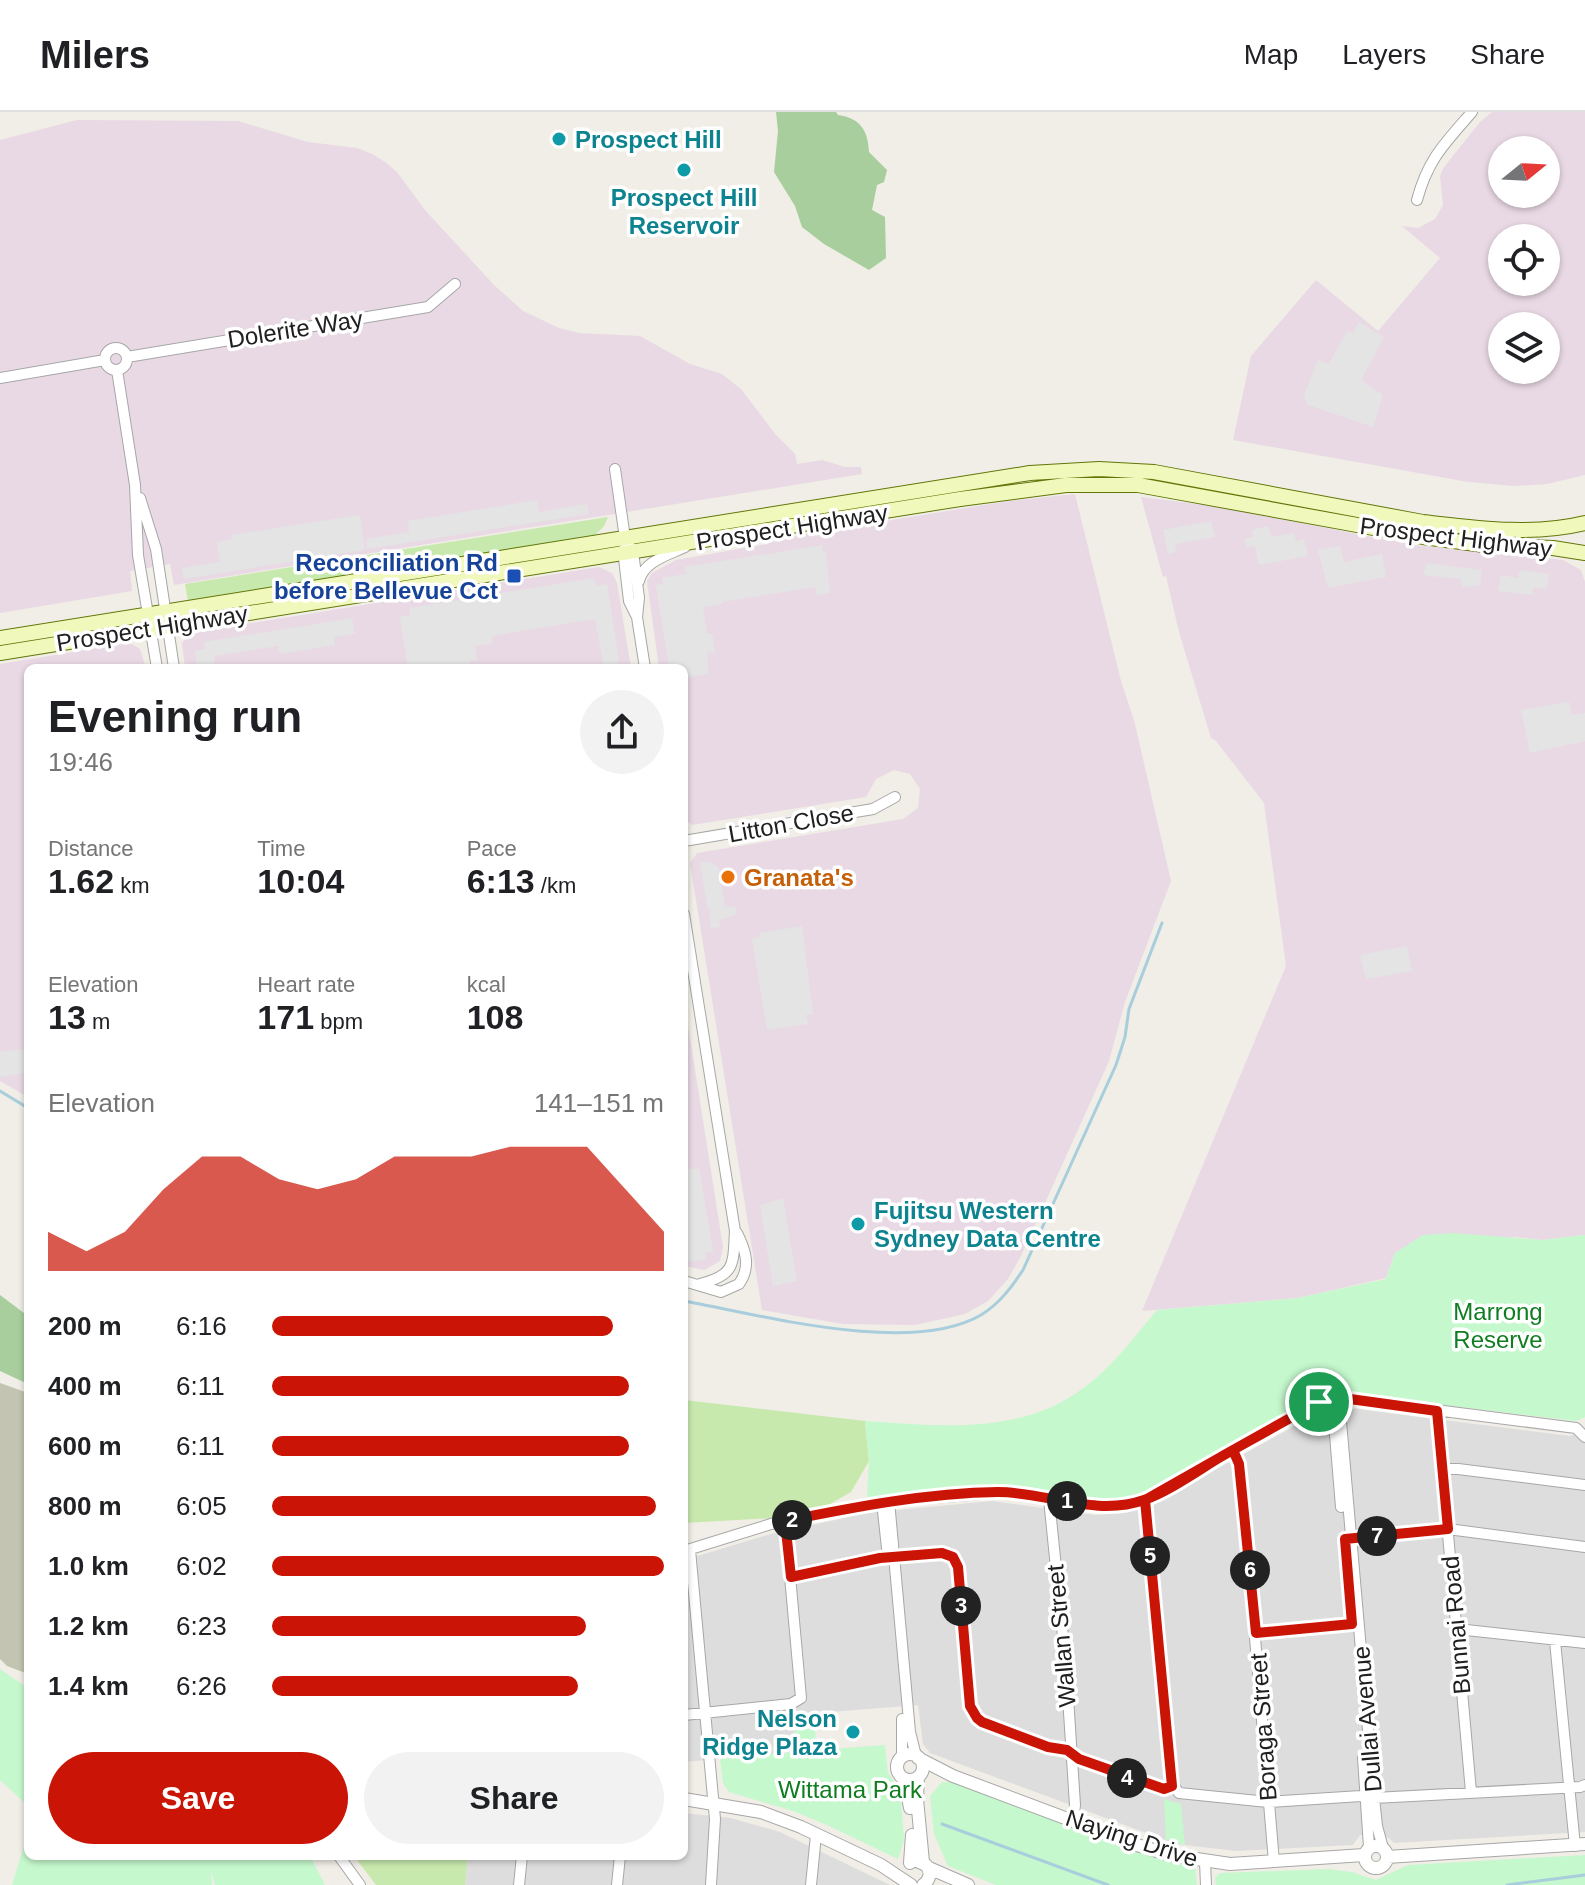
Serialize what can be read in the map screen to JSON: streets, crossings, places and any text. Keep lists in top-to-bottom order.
{
  "streets": {
    "main road": ["Prospect Highway"],
    "street": [
      "Dolerite Way",
      "Litton Close",
      "Bunnai Road",
      "Wallan Street",
      "Dullai Avenue",
      "Boraga Street",
      "Naying Drive"
    ]
  },
  "crossings": [
    ["Wallan Street", "Naying Drive"],
    ["Dullai Avenue", "Naying Drive"],
    ["Boraga Street", "Naying Drive"]
  ],
  "parks": ["Marrong Reserve", "Wittama Park"],
  "places": {
    "other": [
      "Prospect Hill",
      "Prospect Hill Reservoir",
      "Granata's",
      "Fujitsu Western Sydney Data Centre",
      "Nelson Ridge Plaza"
    ],
    "transit": ["Reconciliation Rd before Bellevue Cct"]
  },
  "north": "right",
  "page": {
    "header": "Milers",
    "nav": ["Map", "Layers", "Share"],
    "heading": ["Evening run", "19:46"],
    "stats": [
      ["Distance", "1.62 km"],
      ["Time", "10:04"],
      ["Pace", "6:13 /km"],
      ["Elevation", "13 m"],
      ["Heart rate", "171 bpm"],
      ["kcal", "108"]
    ],
    "chart": ["Elevation", "141–151 m"],
    "list": [
      {
        "name": "200 m",
        "note": "6:16"
      },
      {
        "name": "400 m",
        "note": "6:11"
      },
      {
        "name": "600 m",
        "note": "6:11"
      },
      {
        "name": "800 m",
        "note": "6:05"
      },
      {
        "name": "1.0 km",
        "note": "6:02"
      },
      {
        "name": "1.2 km",
        "note": "6:23"
      },
      {
        "name": "1.4 km",
        "note": "6:26"
      }
    ],
    "pins": [
      "1",
      "2",
      "7",
      "5",
      "6",
      "3",
      "4"
    ],
    "buttons": ["Save", "Share"]
  }
}
